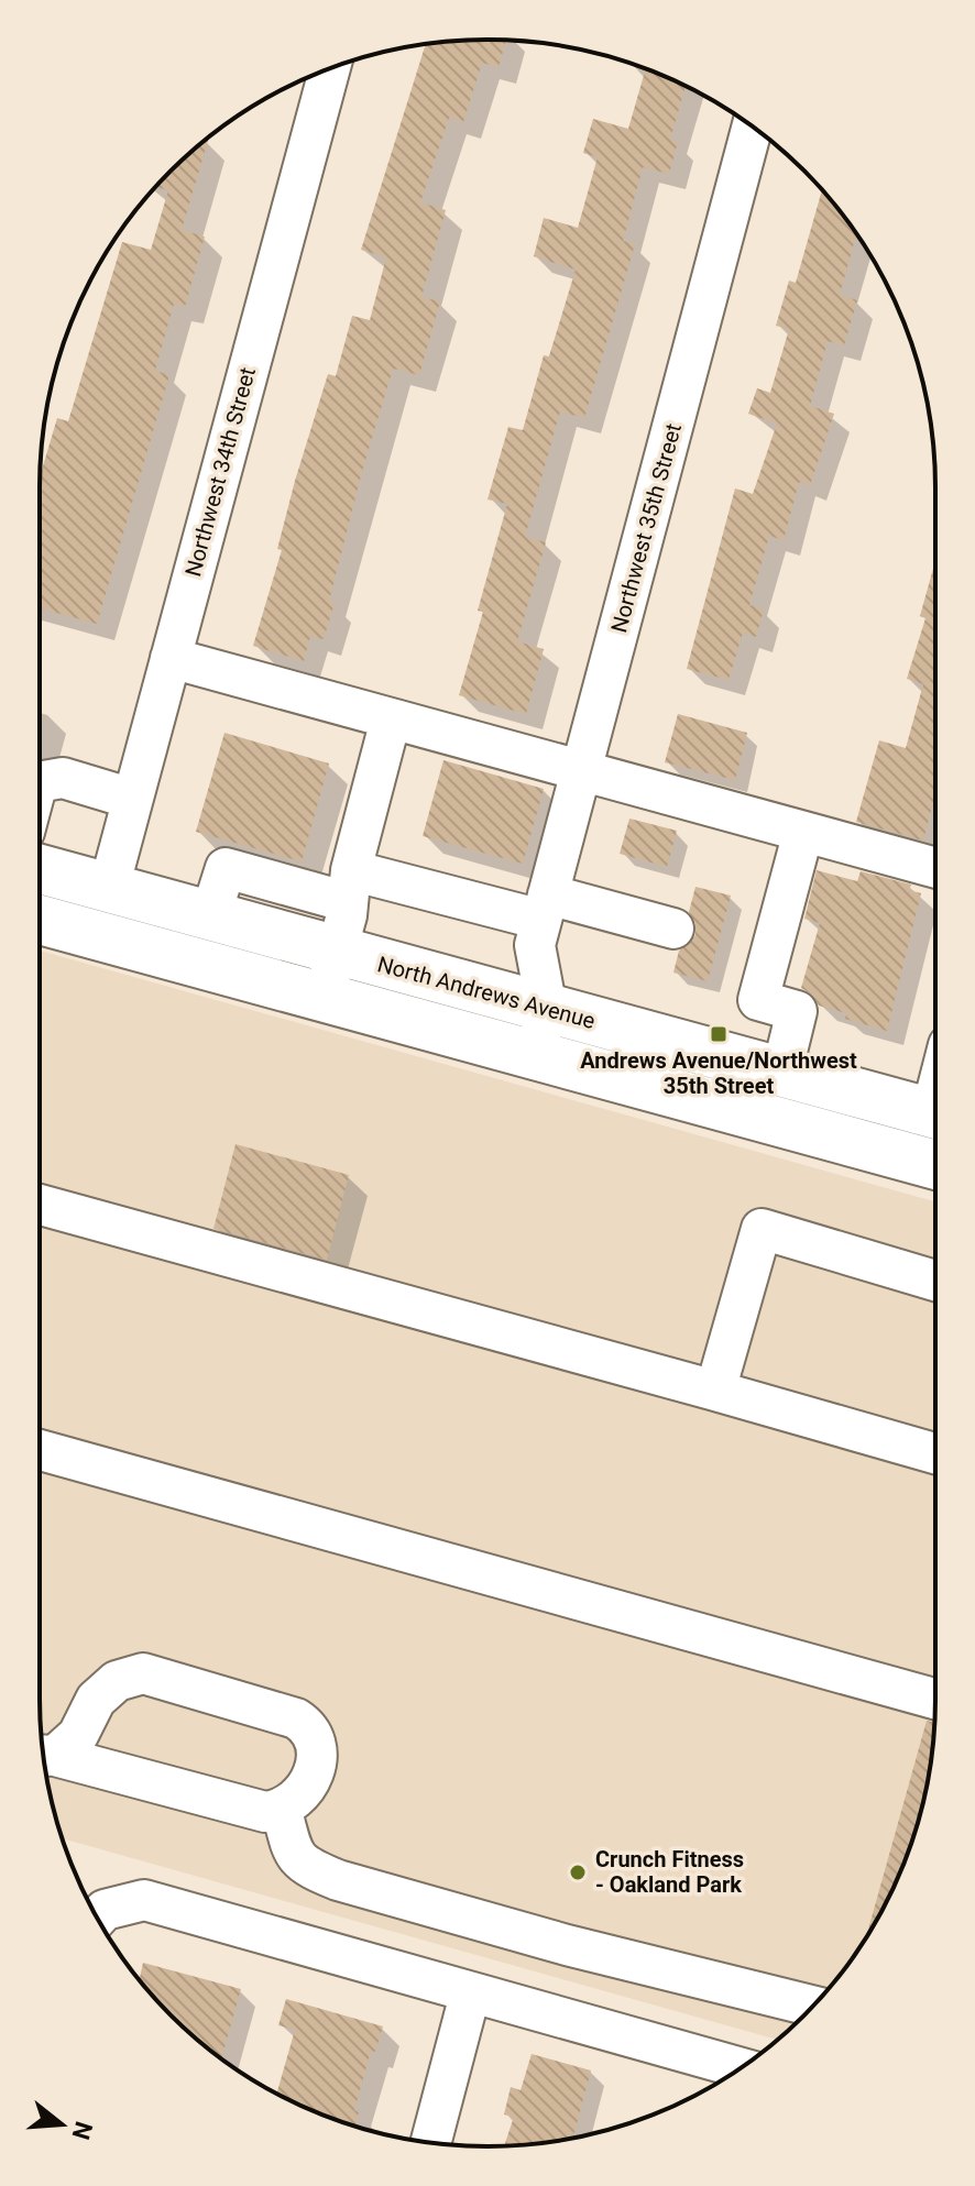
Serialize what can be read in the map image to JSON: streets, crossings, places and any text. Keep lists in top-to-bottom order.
{
  "streets": {
    "main road": ["North Andrews Avenue"],
    "street": ["Northwest 34th Street", "Northwest 35th Street"]
  },
  "crossings": [
    ["Northwest 34th Street", "North Andrews Avenue"],
    ["Northwest 35th Street", "North Andrews Avenue"]
  ],
  "places": {
    "transit": ["Andrews Avenue/Northwest 35th Street"],
    "other": ["Crunch Fitness - Oakland Park"]
  },
  "north": "right"
}
